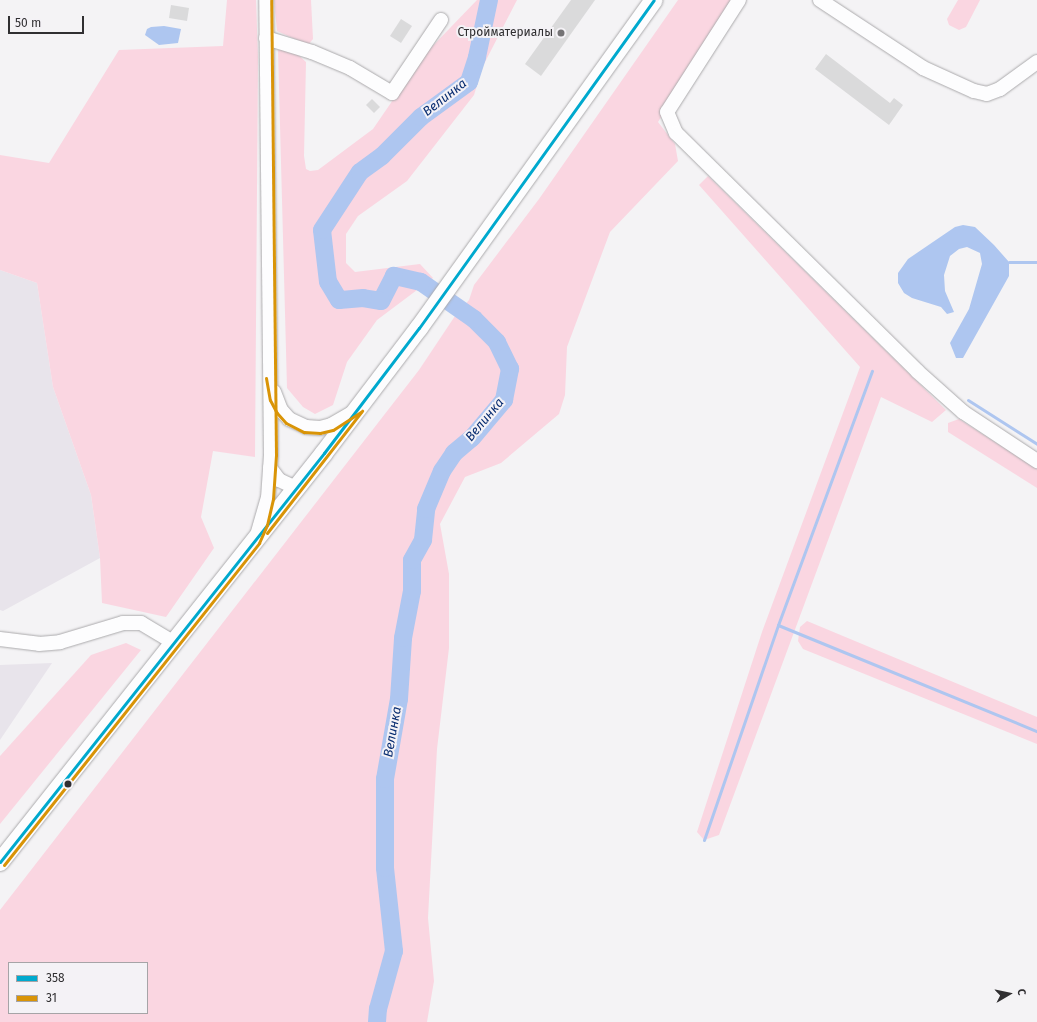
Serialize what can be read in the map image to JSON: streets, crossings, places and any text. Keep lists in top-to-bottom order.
{
  "water": ["Велинка"],
  "places": ["Стройматериалы"],
  "lines": ["transit line 358", "transit line 31"],
  "legend": ["358", "31"],
  "scale_bar": "50 m",
  "north": "right"
}
